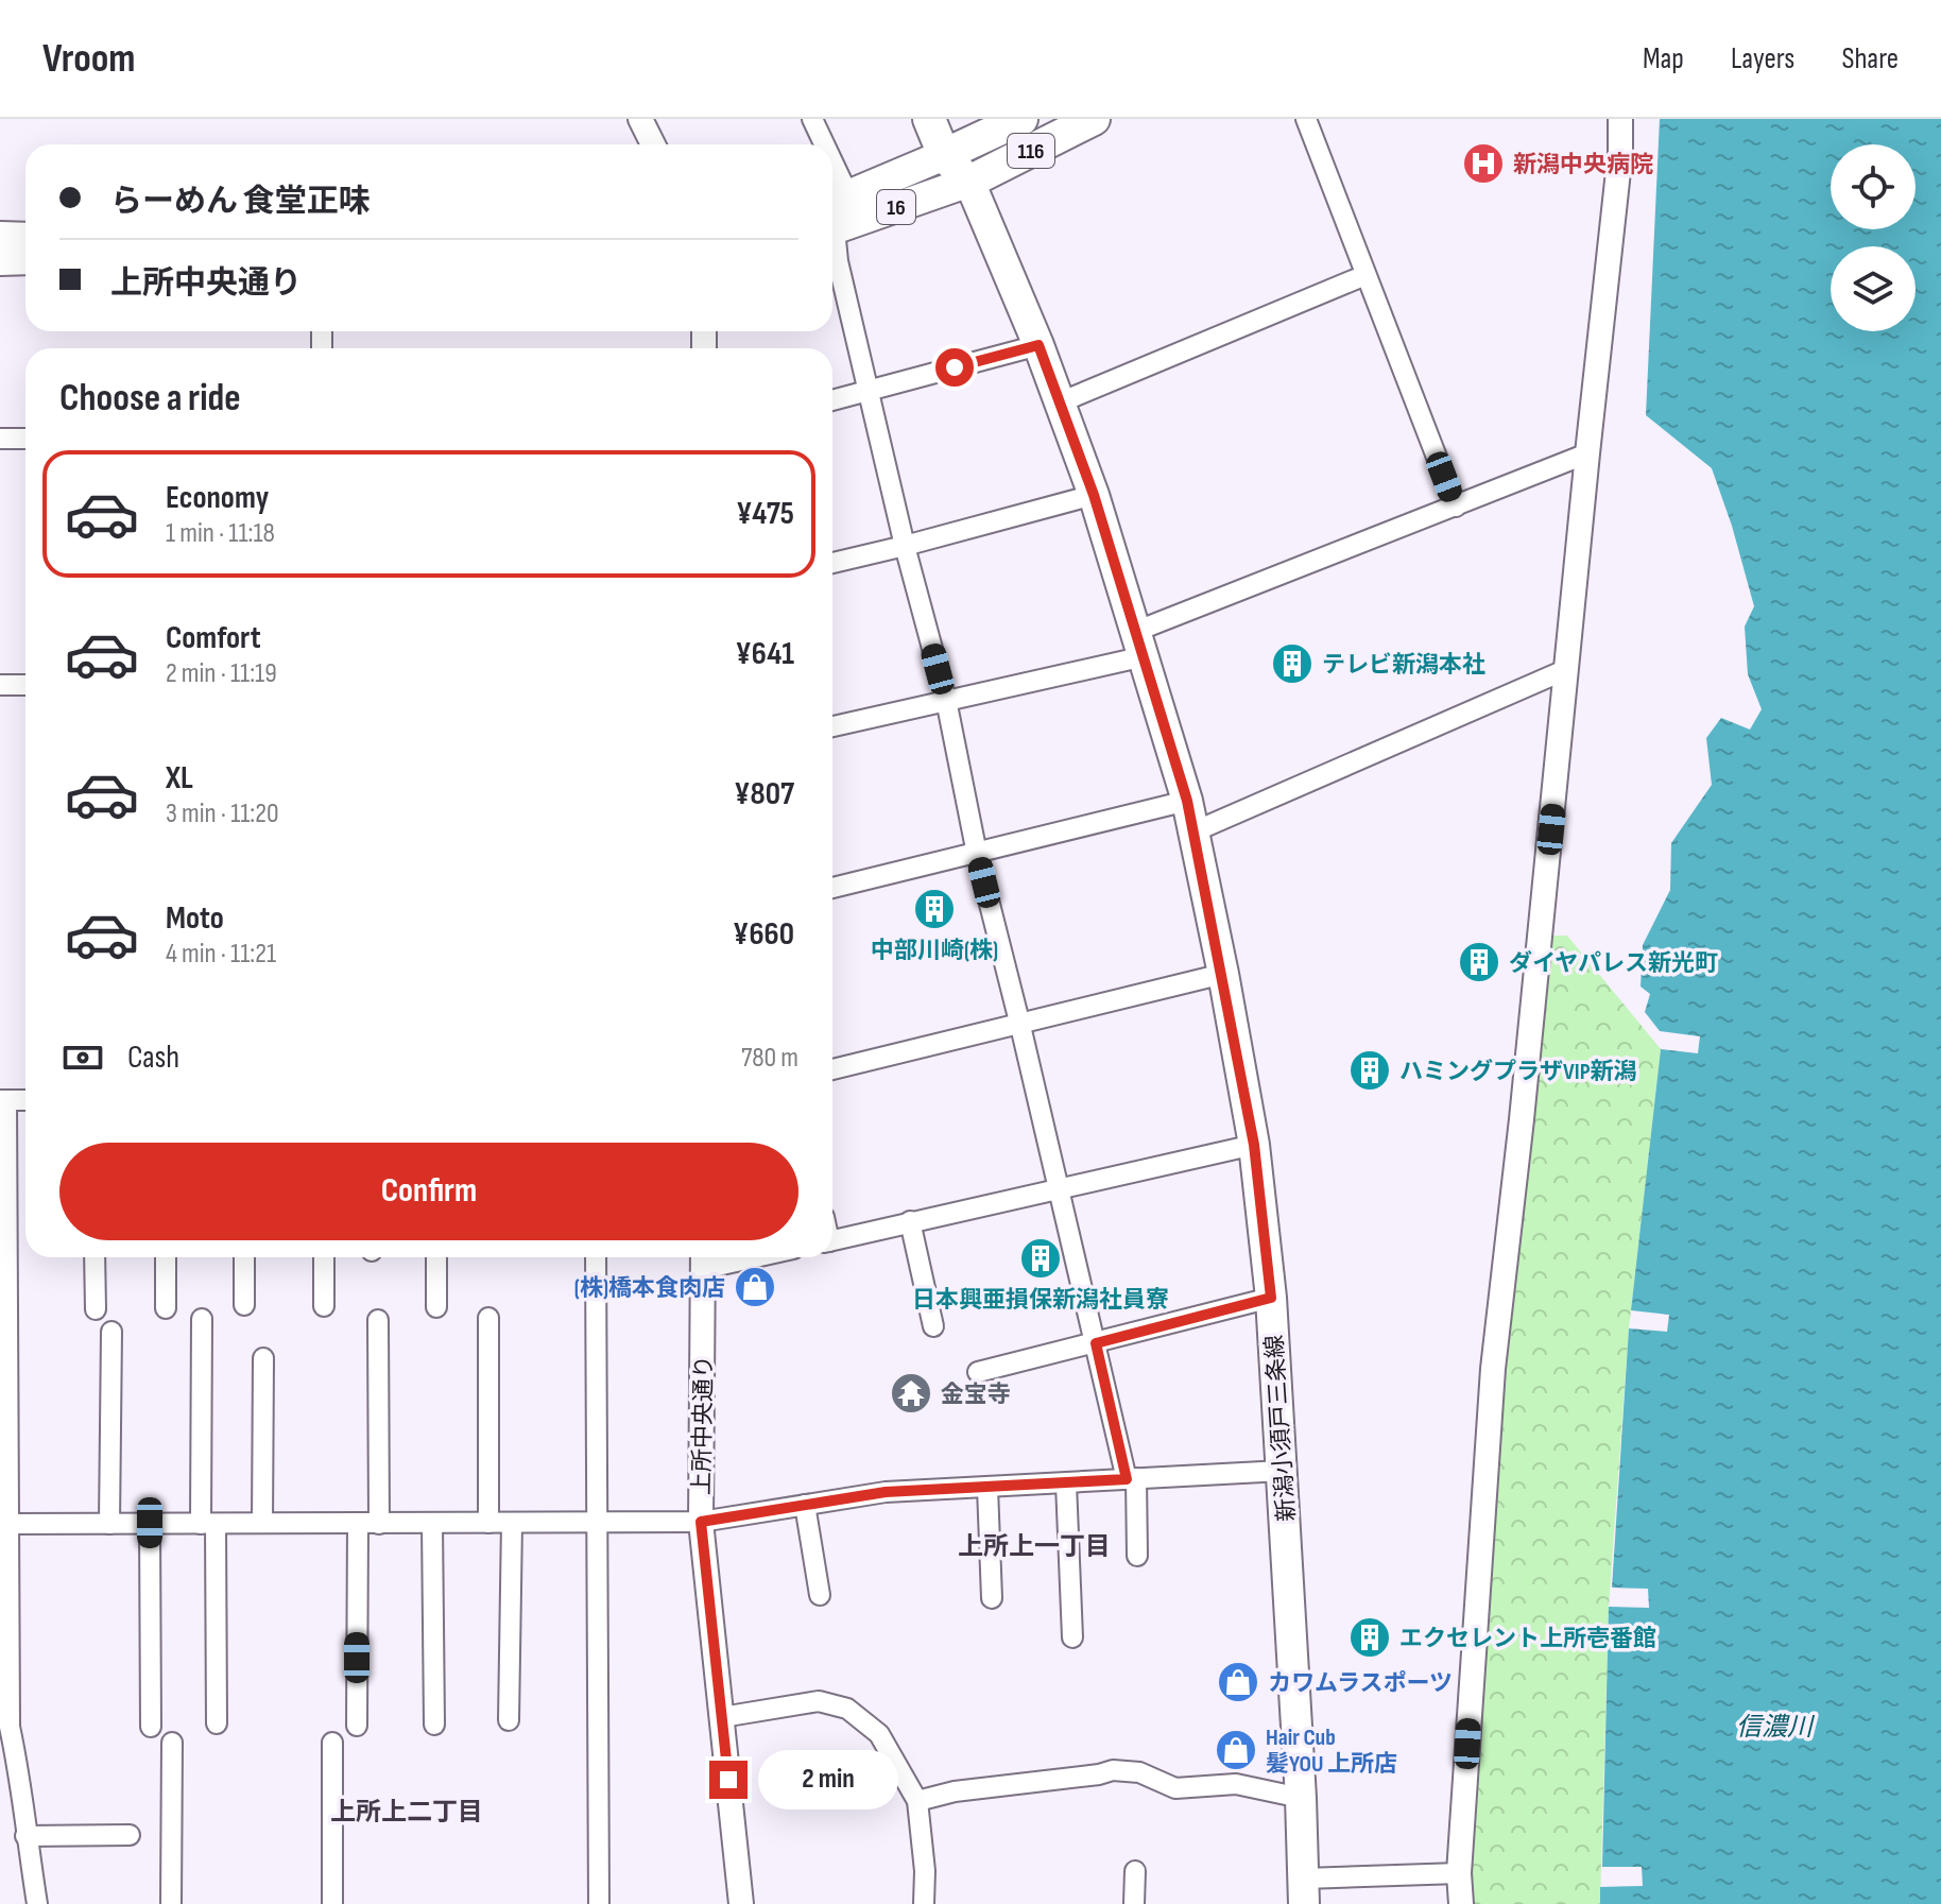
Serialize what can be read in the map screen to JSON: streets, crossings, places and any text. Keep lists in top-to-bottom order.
{
  "streets": {
    "highway": ["116"],
    "main road": ["16", "新潟小須戸三条線"],
    "street": ["上所中央通り"]
  },
  "crossings": [
    ["116", "16"],
    ["116", "新潟小須戸三条線"],
    ["16", "新潟小須戸三条線"]
  ],
  "districts": ["上所上一丁目", "上所上二丁目"],
  "water": ["信濃川"],
  "places": {
    "hospital": ["新潟中央病院"],
    "building": [
      "テレビ新潟本社",
      "中部川崎(株)",
      "ダイヤパレス新光町",
      "ハミングプラザVIP新潟",
      "日本興亜損保新潟社員寮",
      "エクセレント上所壱番館"
    ],
    "shop": ["(株)橋本食肉店", "カワムラスポーツ", "Hair Cub 髪YOU 上所店"],
    "temple": ["金宝寺"]
  },
  "page": {
    "header": "Vroom",
    "nav": ["Map", "Layers", "Share"],
    "banner": ["らーめん 食堂正味", "上所中央通り"],
    "heading": "Choose a ride",
    "list": [
      {
        "name": "Economy",
        "note": "1 min · 11:18",
        "value": "¥475"
      },
      {
        "name": "Comfort",
        "note": "2 min · 11:19",
        "value": "¥641"
      },
      {
        "name": "XL",
        "note": "3 min · 11:20",
        "value": "¥807"
      },
      {
        "name": "Moto",
        "note": "4 min · 11:21",
        "value": "¥660"
      }
    ],
    "pay": ["Cash", "780 m"],
    "buttons": "Confirm",
    "bubble": "2 min"
  }
}
